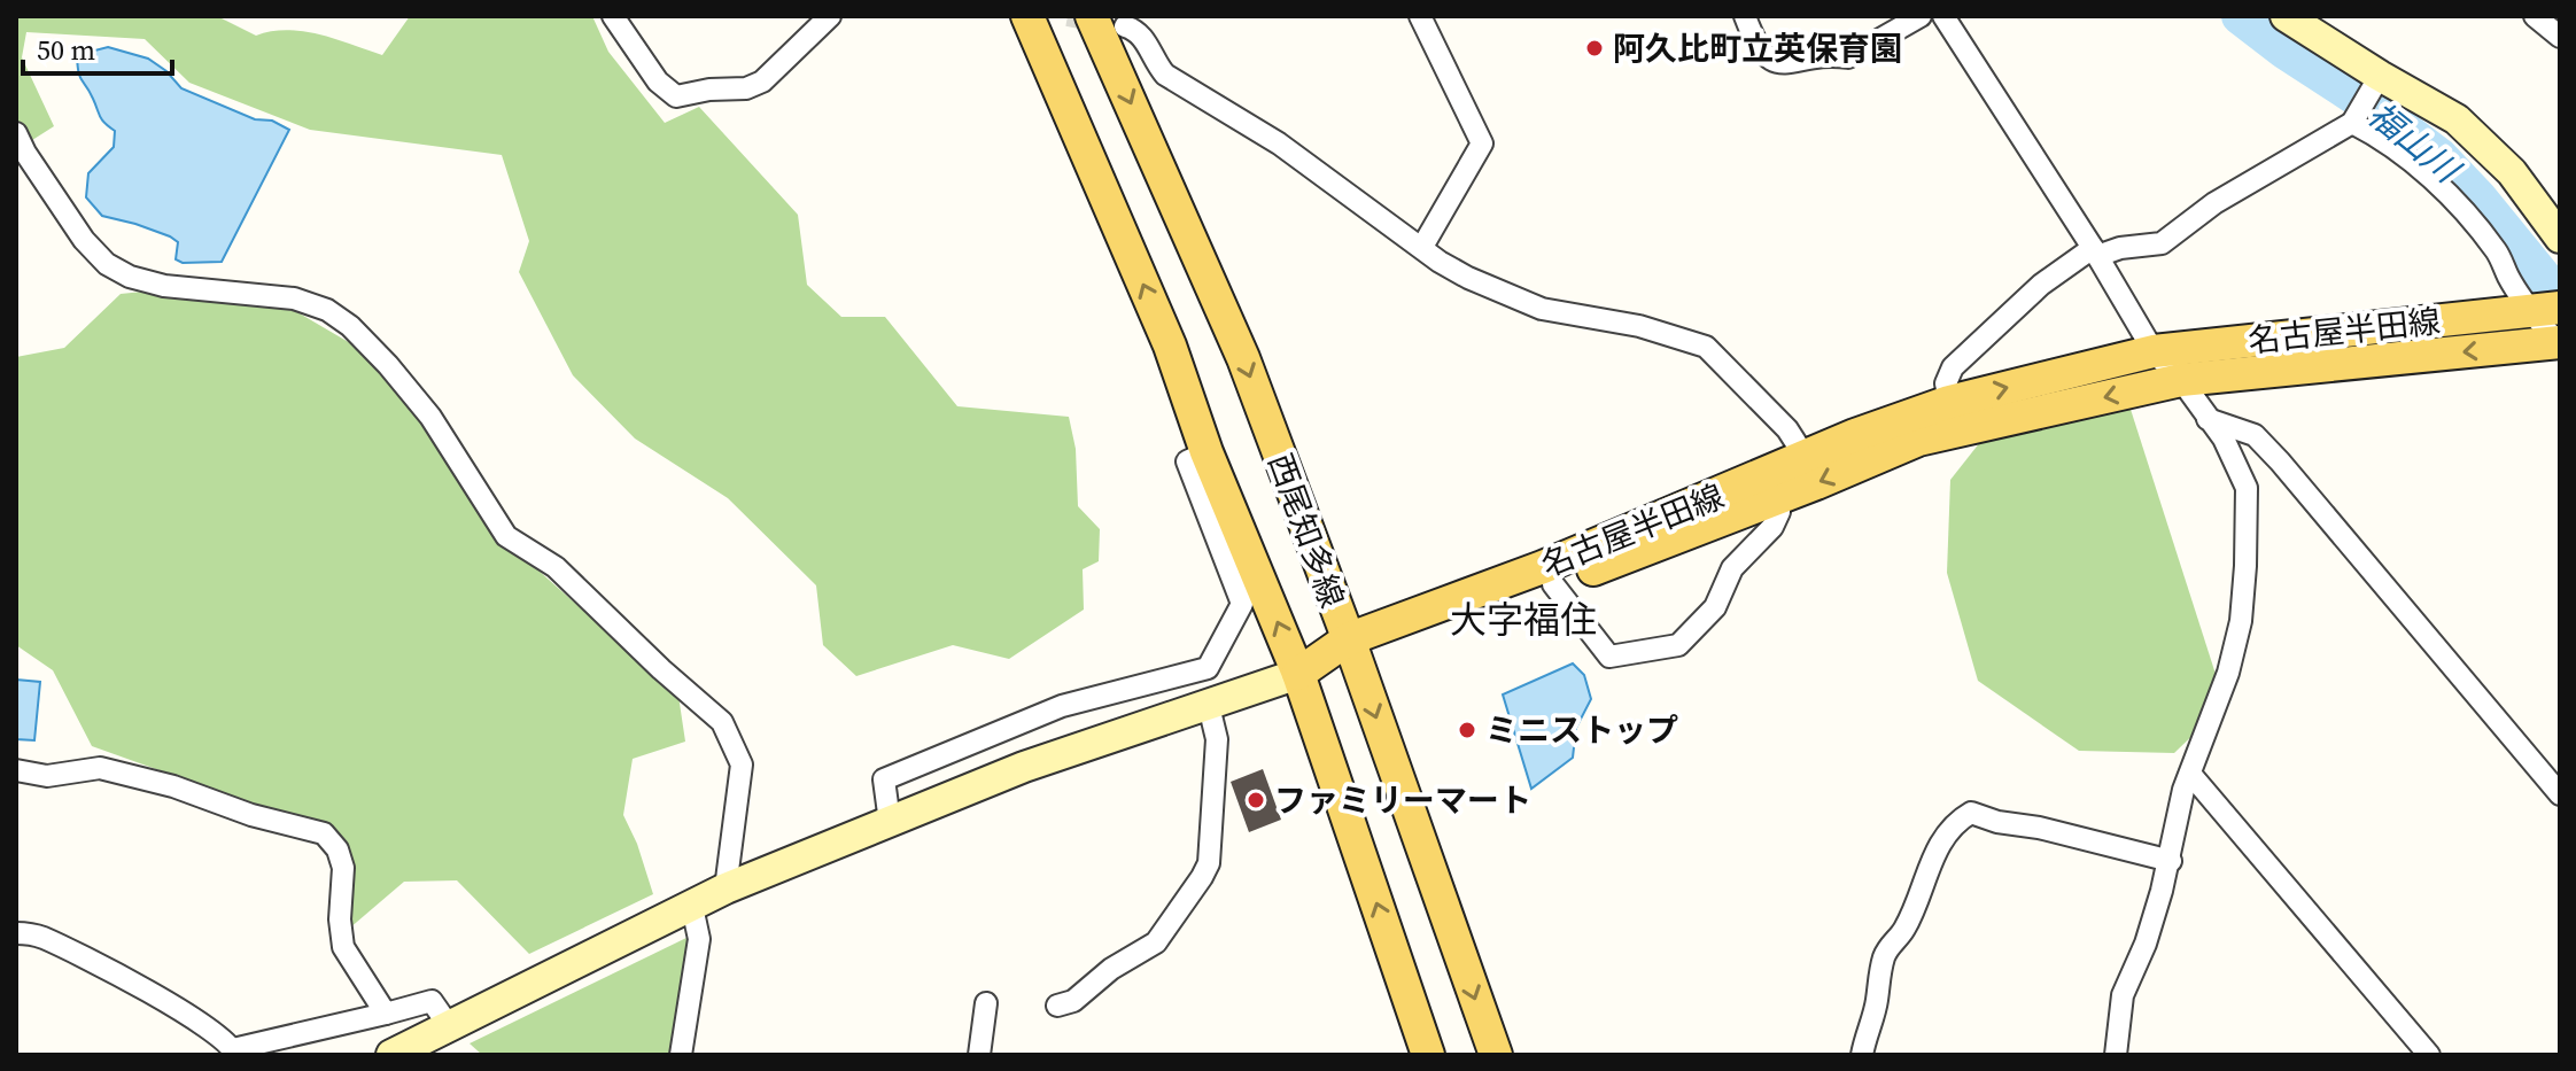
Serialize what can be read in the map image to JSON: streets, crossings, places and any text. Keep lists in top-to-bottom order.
{
  "streets": {
    "main road": ["名古屋半田線", "西尾知多線"]
  },
  "crossings": [
    ["名古屋半田線", "西尾知多線"]
  ],
  "districts": ["大字福住"],
  "water": ["福山川"],
  "places": ["阿久比町立英保育園", "ミニストップ", "ファミリーマート"],
  "scale_bar": "50 m"
}
